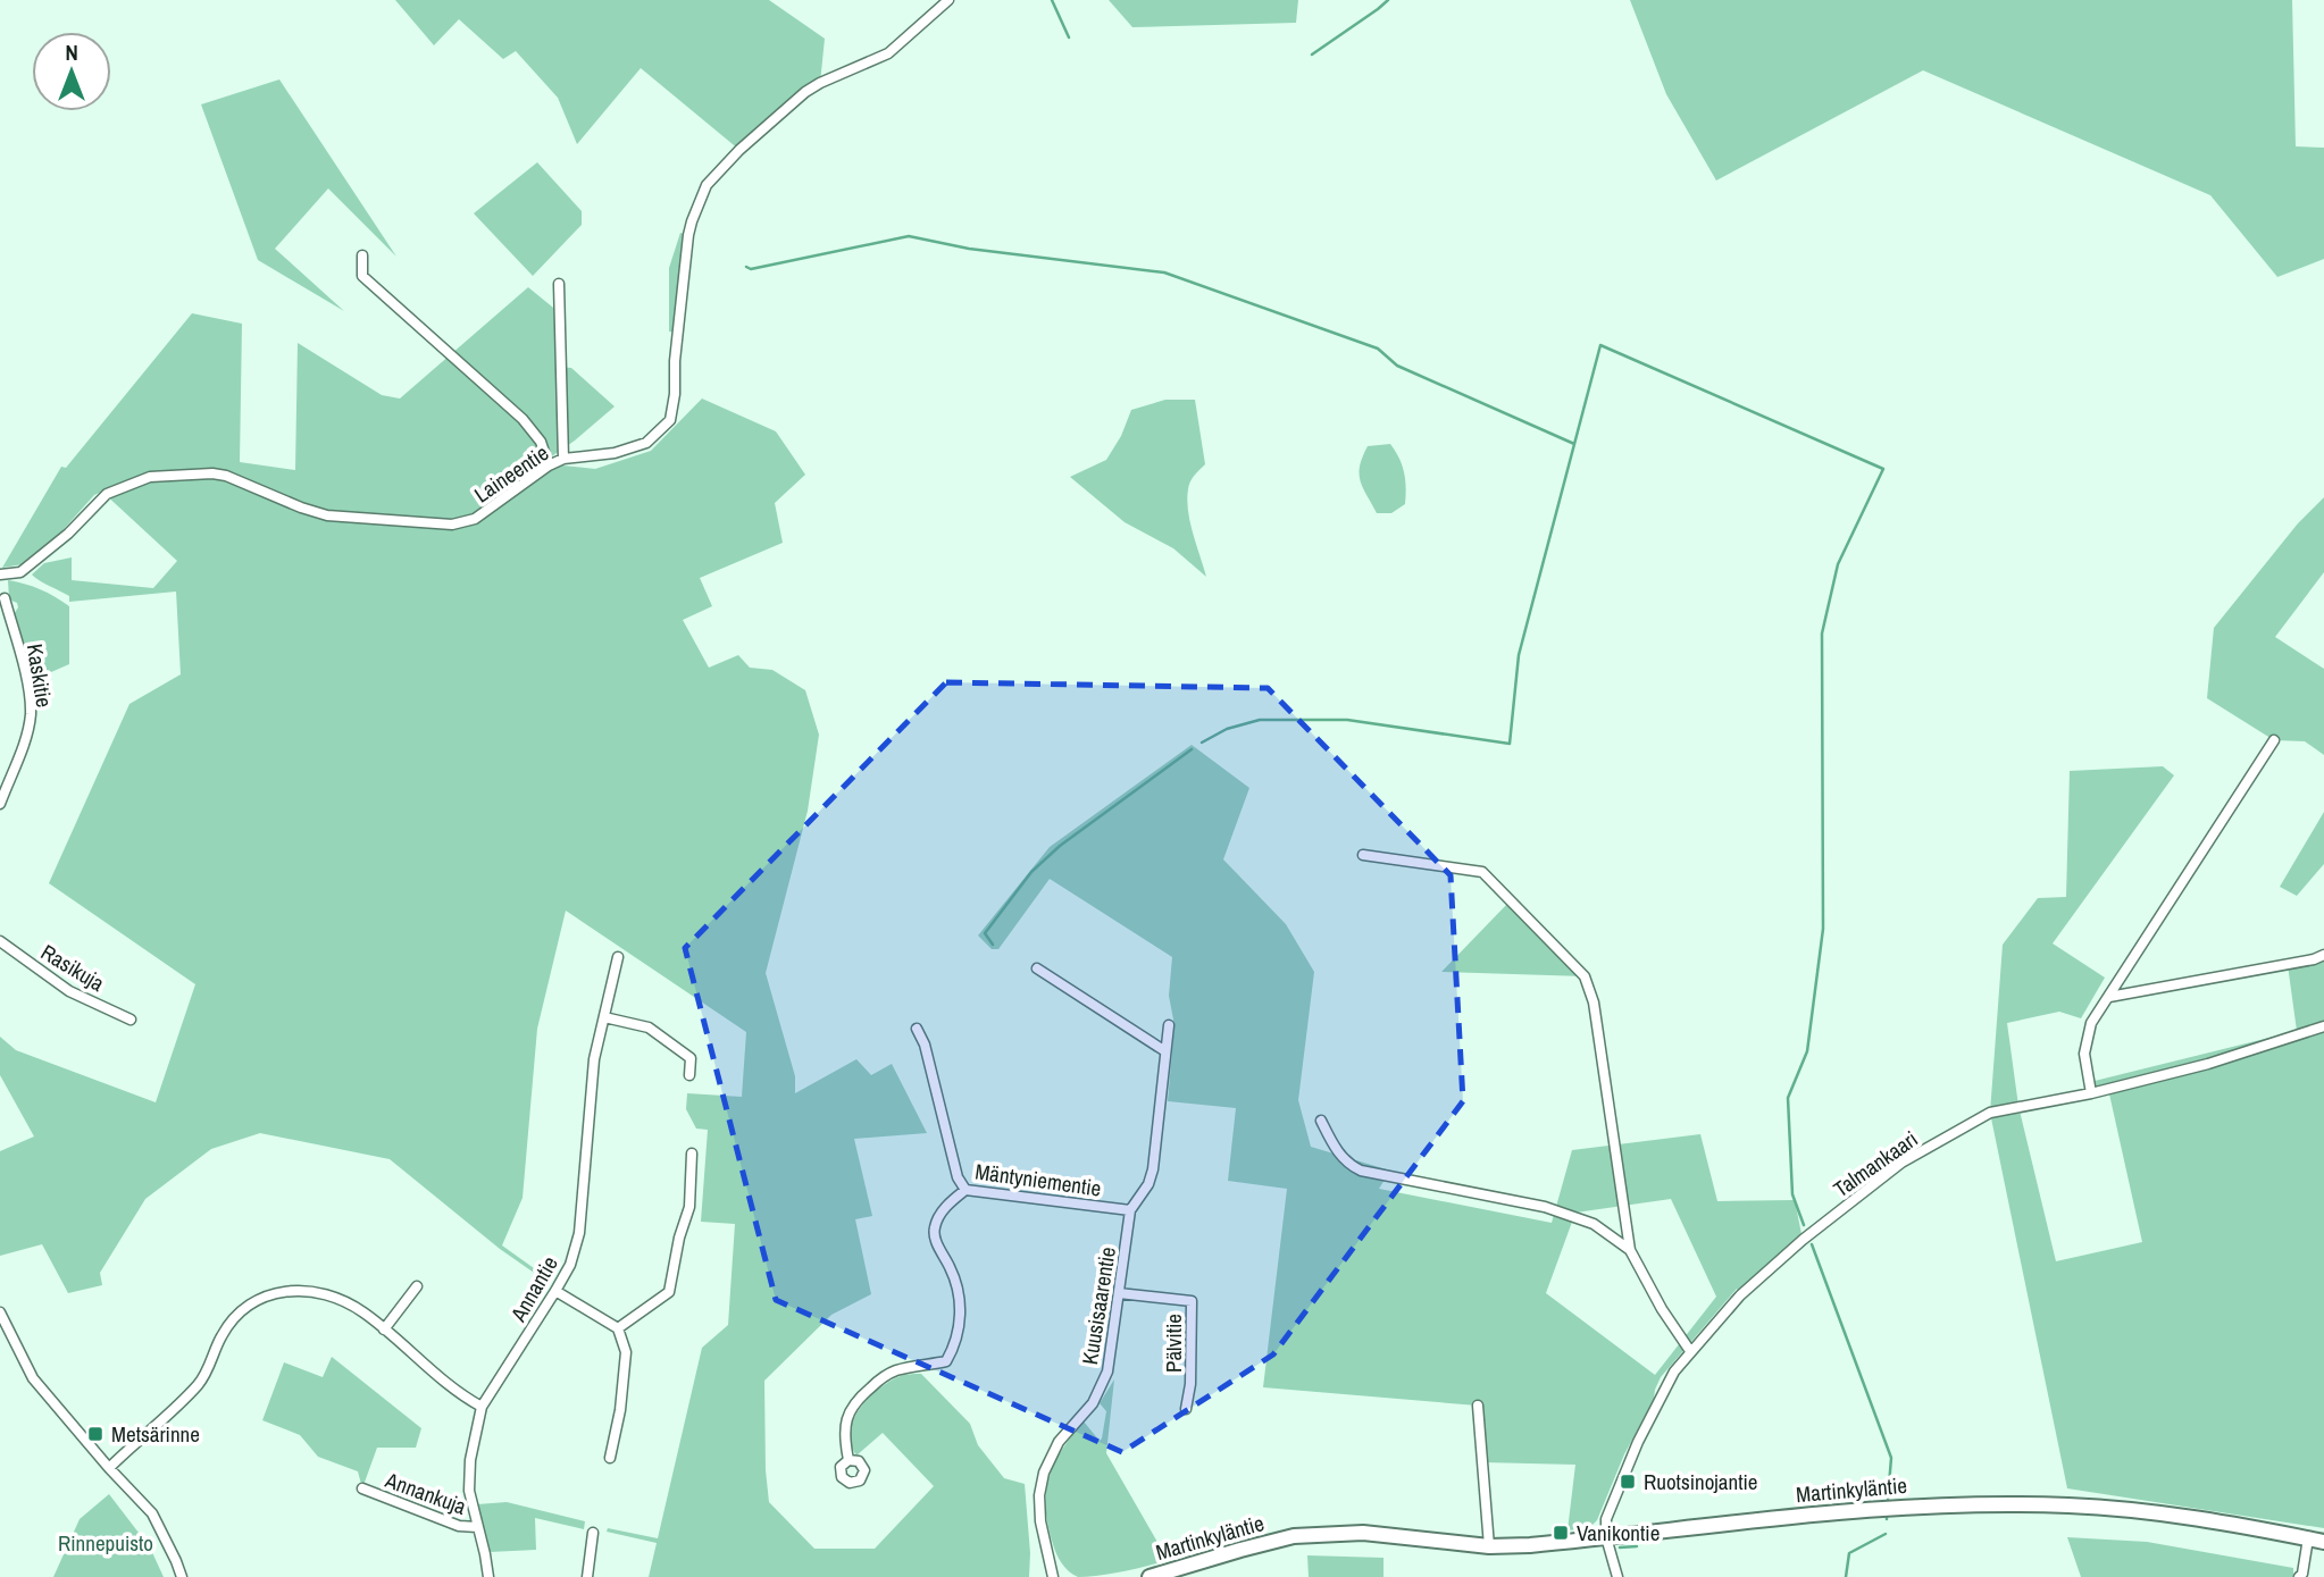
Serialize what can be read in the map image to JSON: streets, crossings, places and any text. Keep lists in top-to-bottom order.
{
  "streets": {
    "street": [
      "Laineentie",
      "Kaskitie",
      "Rasikuja",
      "Talmankaari",
      "Mäntyniementie",
      "Annantie",
      "Kuusisaarentie",
      "Pälvitie",
      "Martinkyläntie",
      "Annankuja"
    ]
  },
  "crossings": [
    ["Talmankaari", "Martinkyläntie"],
    ["Mäntyniementie", "Kuusisaarentie"],
    ["Annantie", "Annankuja"],
    ["Kuusisaarentie", "Pälvitie"]
  ],
  "parks": ["Rinnepuisto"],
  "places": {
    "transit": ["Metsärinne", "Ruotsinojantie", "Vanikontie"]
  },
  "north": "top"
}
